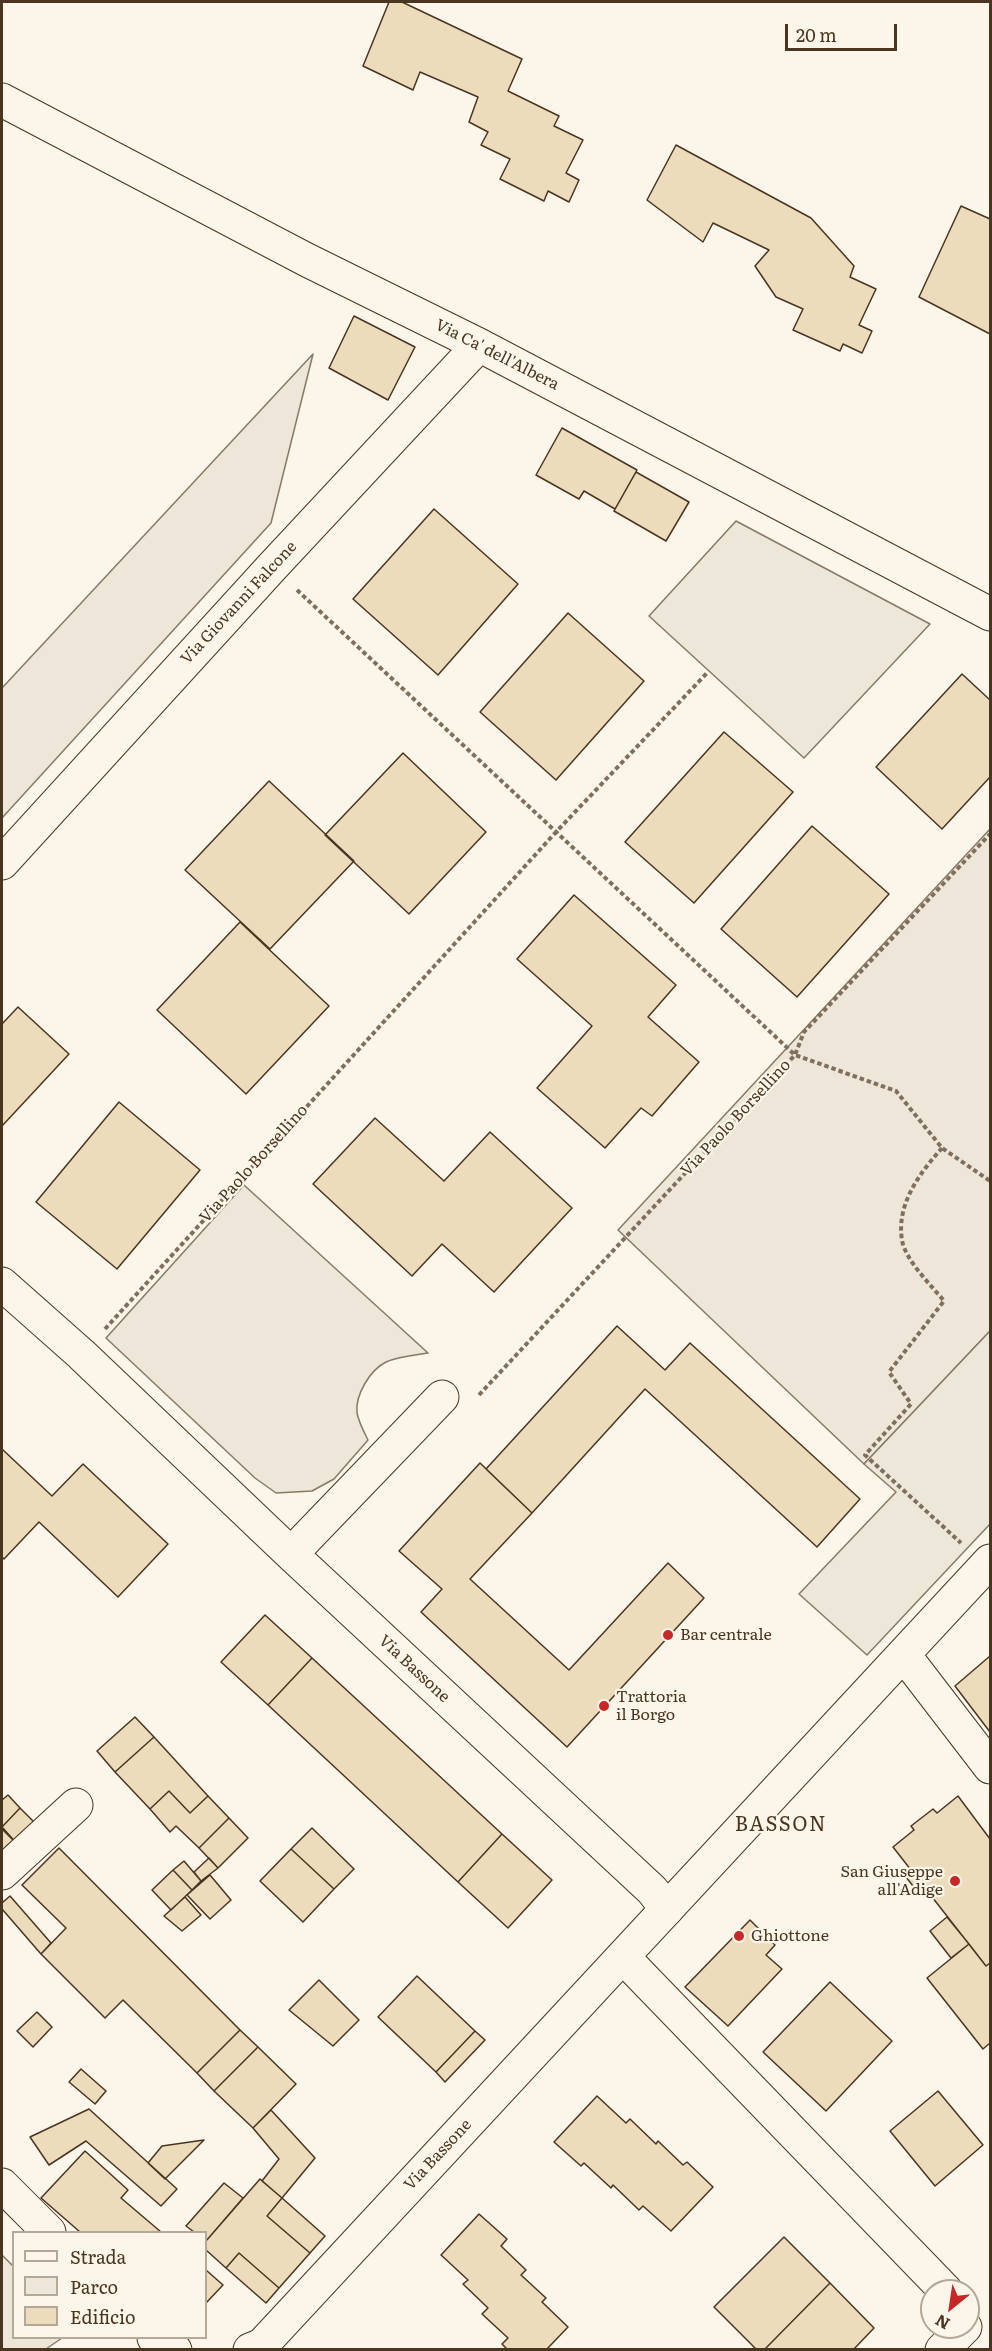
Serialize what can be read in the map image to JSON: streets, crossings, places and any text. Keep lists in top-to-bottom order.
{
  "streets": {
    "street": ["Via Ca' dell'Albera", "Via Giovanni Falcone", "Via Bassone"],
    "path": ["Via Paolo Borsellino"]
  },
  "crossings": [
    ["Via Ca' dell'Albera", "Via Giovanni Falcone"]
  ],
  "districts": ["BASSON"],
  "places": [
    "Bar centrale",
    "Trattoria il Borgo",
    "San Giuseppe all'Adige",
    "Ghiottone"
  ],
  "legend": ["Strada", "Parco", "Edificio"],
  "scale_bar": "20 m",
  "north": "bottom left"
}
